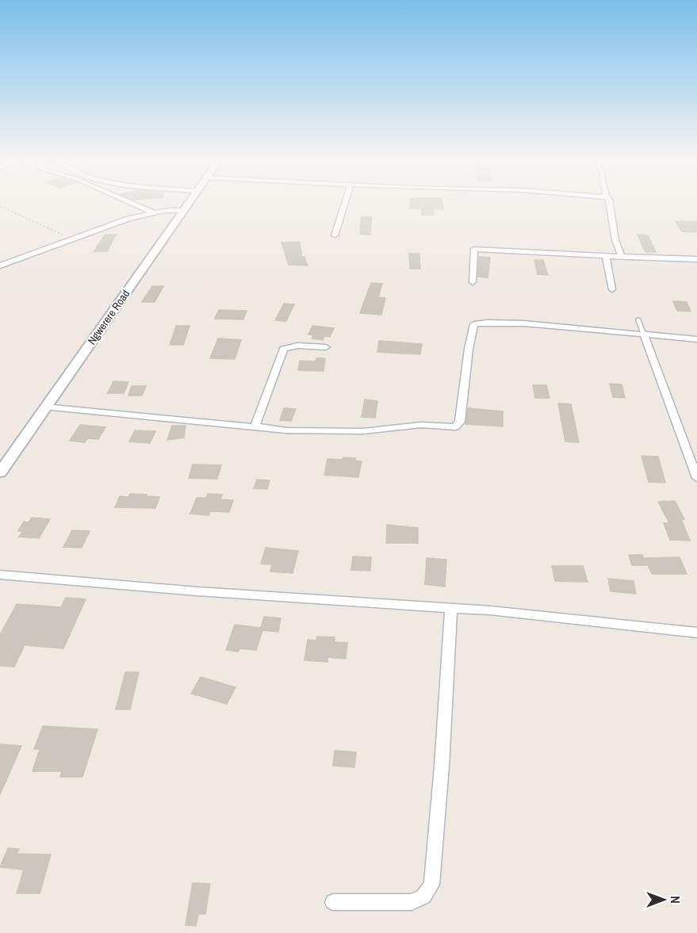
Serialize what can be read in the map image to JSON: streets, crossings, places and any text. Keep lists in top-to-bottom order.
{
  "streets": {
    "main road": ["Ngwerere Road"]
  },
  "north": "right"
}
